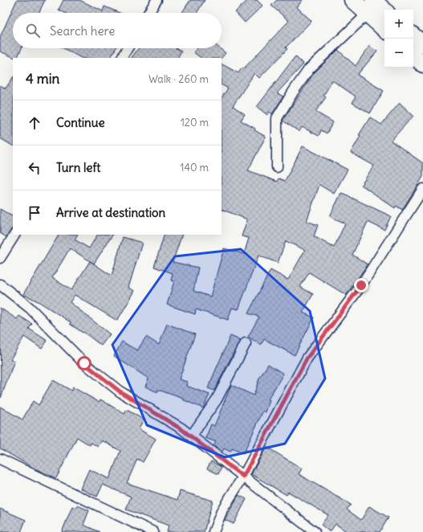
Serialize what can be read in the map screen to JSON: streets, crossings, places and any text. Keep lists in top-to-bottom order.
{
  "page": {
    "map_buttons": ["+", "−"],
    "search": "Search here",
    "heading": ["4 min", "Walk · 260 m"],
    "list": [
      ["Continue", "120 m"],
      ["Turn left", "140 m"],
      "Arrive at destination"
    ]
  }
}
